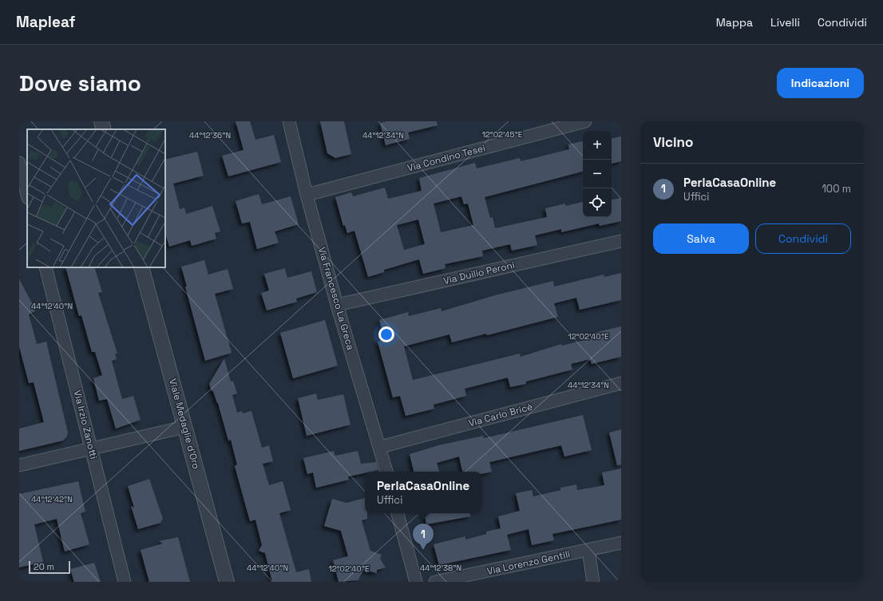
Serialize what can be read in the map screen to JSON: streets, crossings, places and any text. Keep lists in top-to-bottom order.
{
  "streets": {
    "street": [
      "Via Condino Tesei",
      "Via Duilio Peroni",
      "Via Francesco La Greca",
      "Via Carlo Bricè",
      "Viale Medaglie d'Oro",
      "Via Irzio Zanotti",
      "Via Lorenzo Gentili"
    ]
  },
  "crossings": [
    ["Via Condino Tesei", "Via Francesco La Greca"],
    ["Via Duilio Peroni", "Via Francesco La Greca"],
    ["Via Francesco La Greca", "Via Carlo Bricè"]
  ],
  "scale_bar": "20 m",
  "page": {
    "header": "Mapleaf",
    "nav": ["Mappa", "Livelli", "Condividi"],
    "buttons": [
      "Indicazioni",
      ["Salva", "Condividi"]
    ],
    "title": "Dove siamo",
    "heading": "Vicino",
    "map_buttons": ["+", "−"],
    "list": [
      {
        "mark": "1",
        "name": "PerlaCasaOnline",
        "note": "Uffici",
        "value": "100 m"
      }
    ],
    "popup": ["PerlaCasaOnline", "Uffici"],
    "pins": "1",
    "scale": "20 m"
  },
  "coordinates": [
    "12°02'45\"E",
    "44°12'36\"N",
    "44°12'34\"N",
    "44°12'40\"N",
    "12°02'40\"E",
    "44°12'42\"N",
    "44°12'38\"N"
  ]
}
